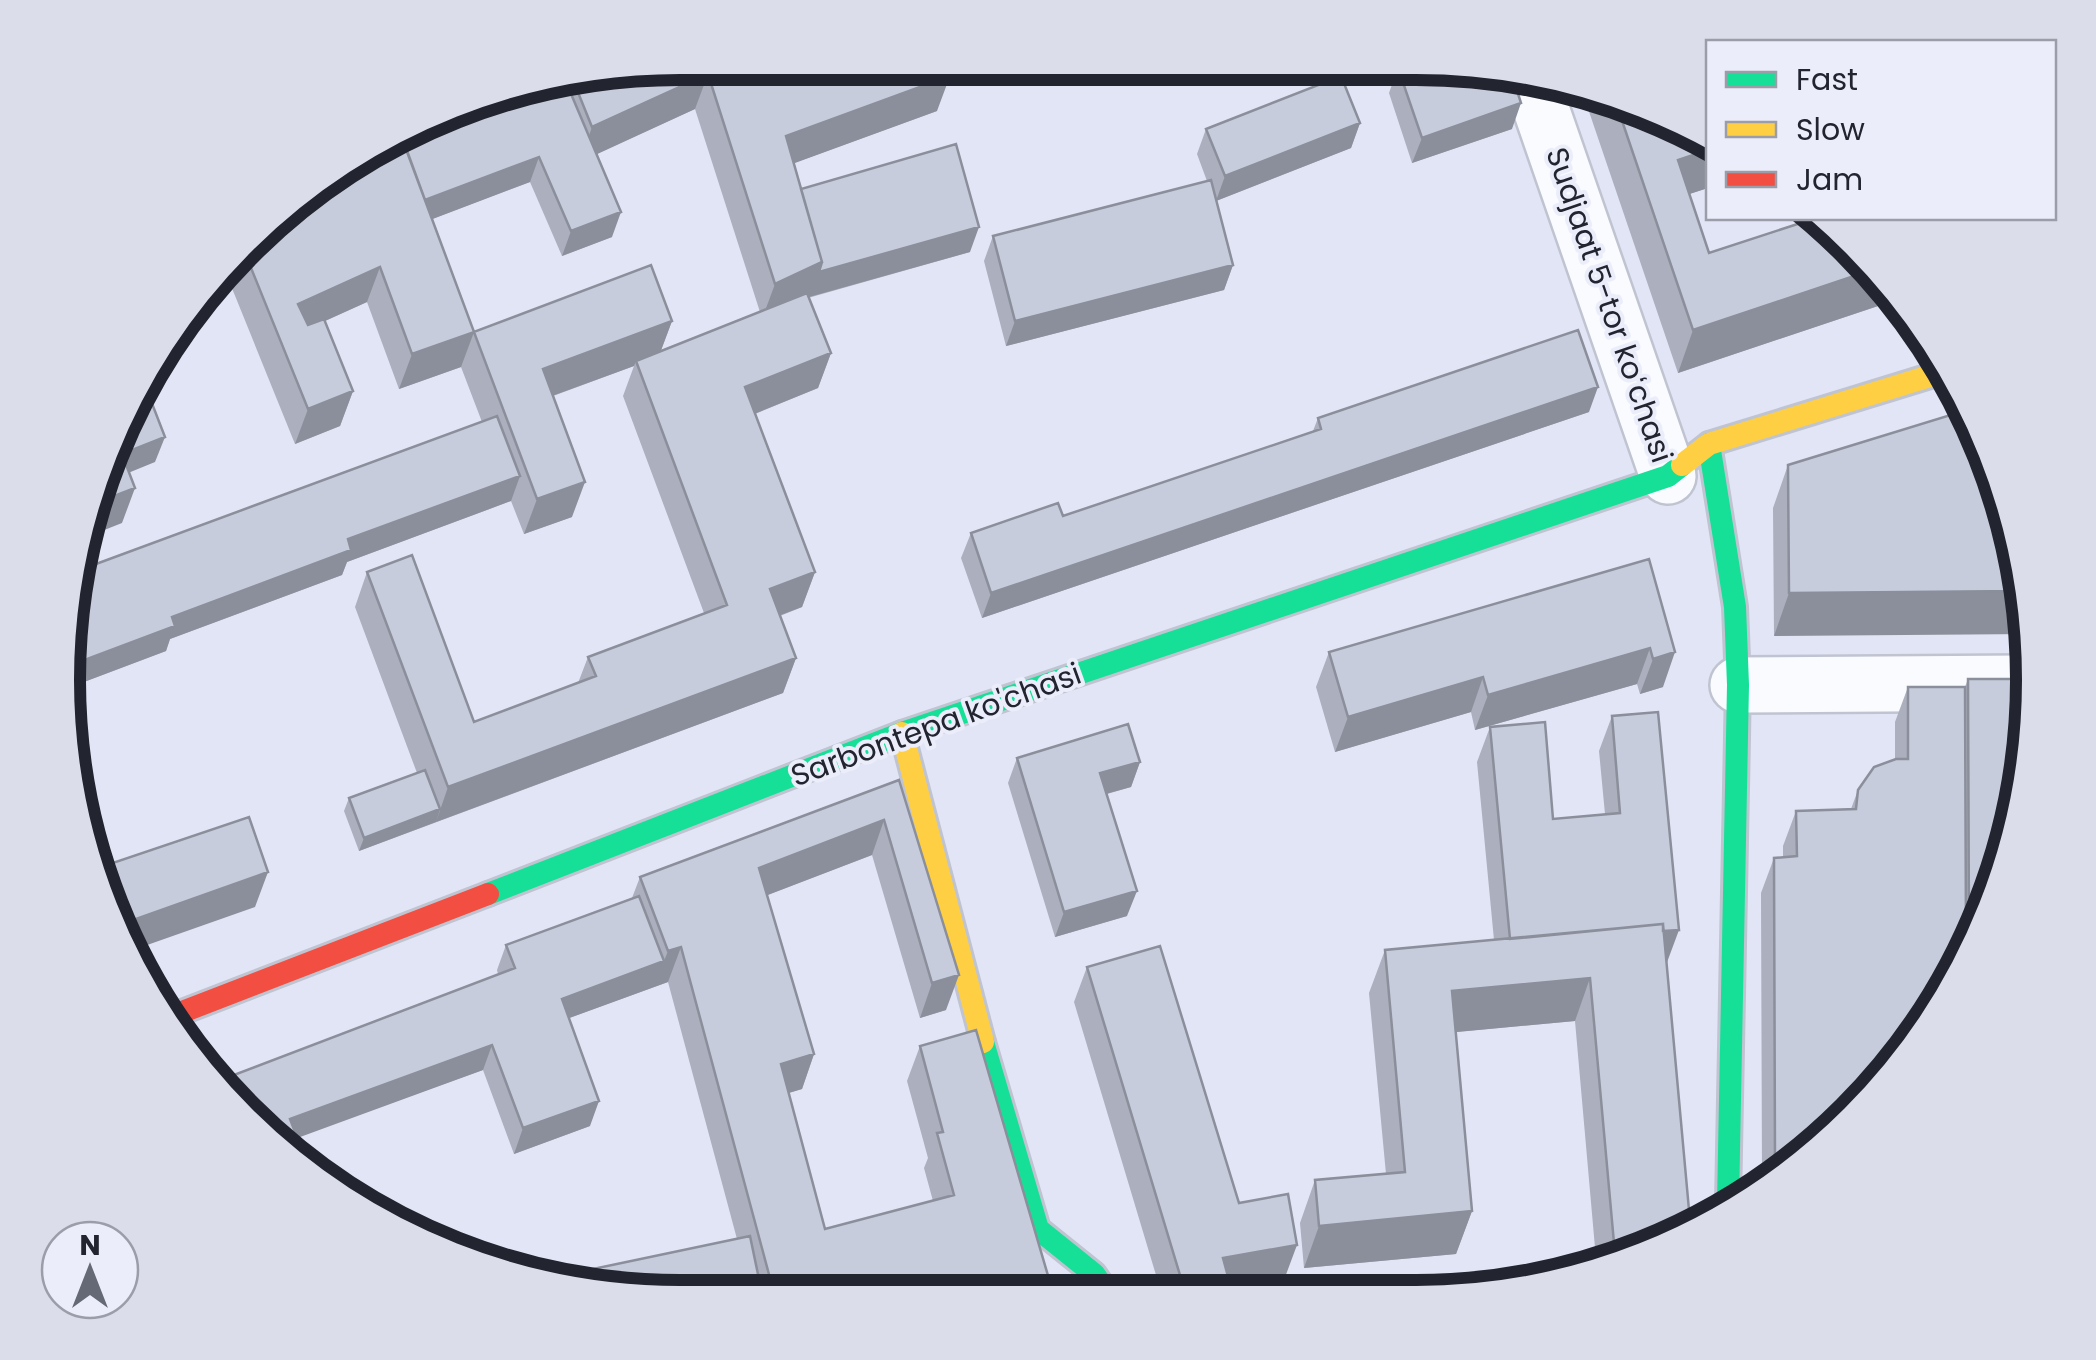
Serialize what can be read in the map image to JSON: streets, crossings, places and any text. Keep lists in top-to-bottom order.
{
  "streets": {
    "street": ["Sudjaat 5-tor koʻchasi", "Sarbontepa ko'chasi"]
  },
  "crossings": [
    ["Sudjaat 5-tor koʻchasi", "Sarbontepa ko'chasi"]
  ],
  "legend": ["Fast", "Slow", "Jam"],
  "north": "top"
}
